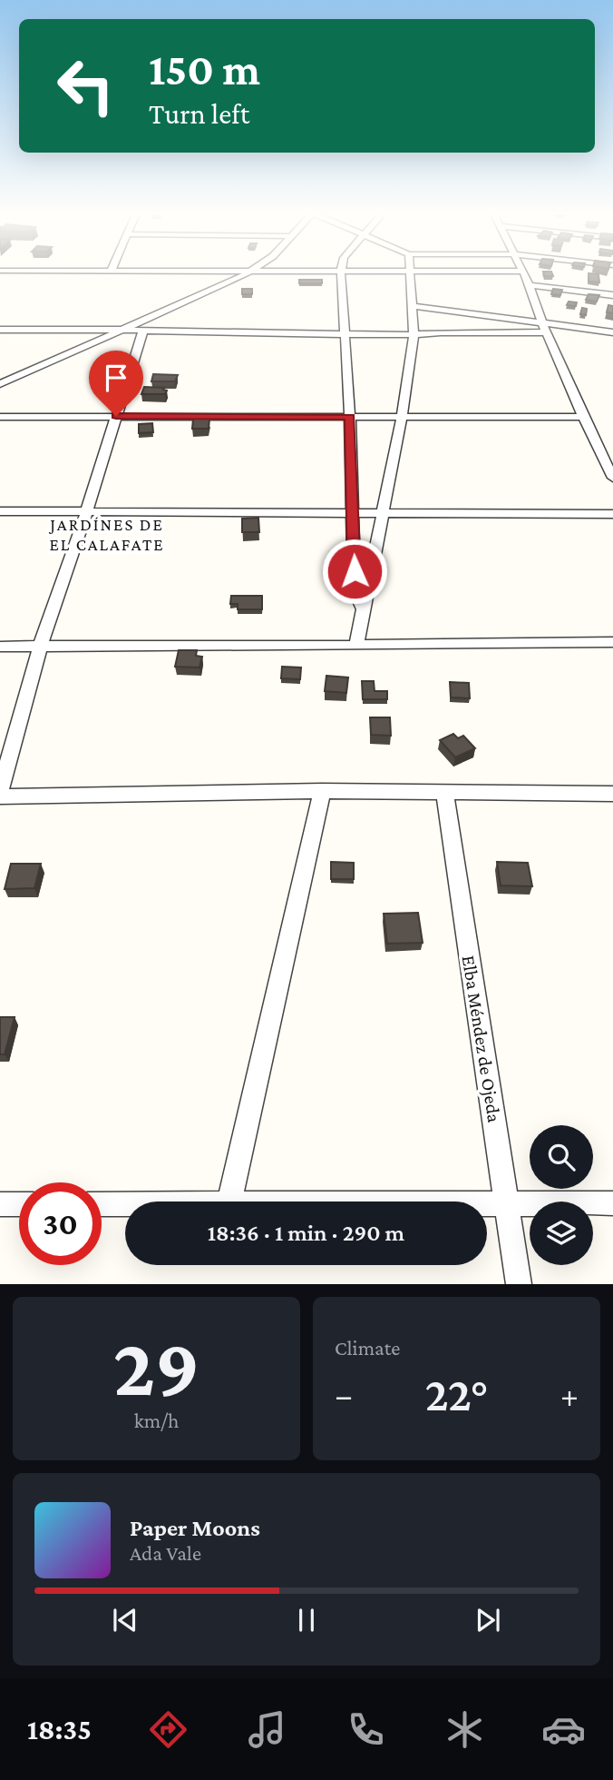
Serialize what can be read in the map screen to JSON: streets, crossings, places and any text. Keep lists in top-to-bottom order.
{
  "streets": {
    "street": ["Elba Méndez de Ojeda"]
  },
  "districts": ["JARDÍNES DE EL CALAFATE"],
  "page": {
    "turn": ["150 m", "Turn left"],
    "limit": "30",
    "trip": "18:36 · 1 min · 290 m",
    "tile": [
      ["29", "km/h"],
      "Climate"
    ],
    "heat": ["−", "22°", "+"],
    "song": ["Paper Moons", "Ada Vale"],
    "tabs": "18:35"
  }
}
